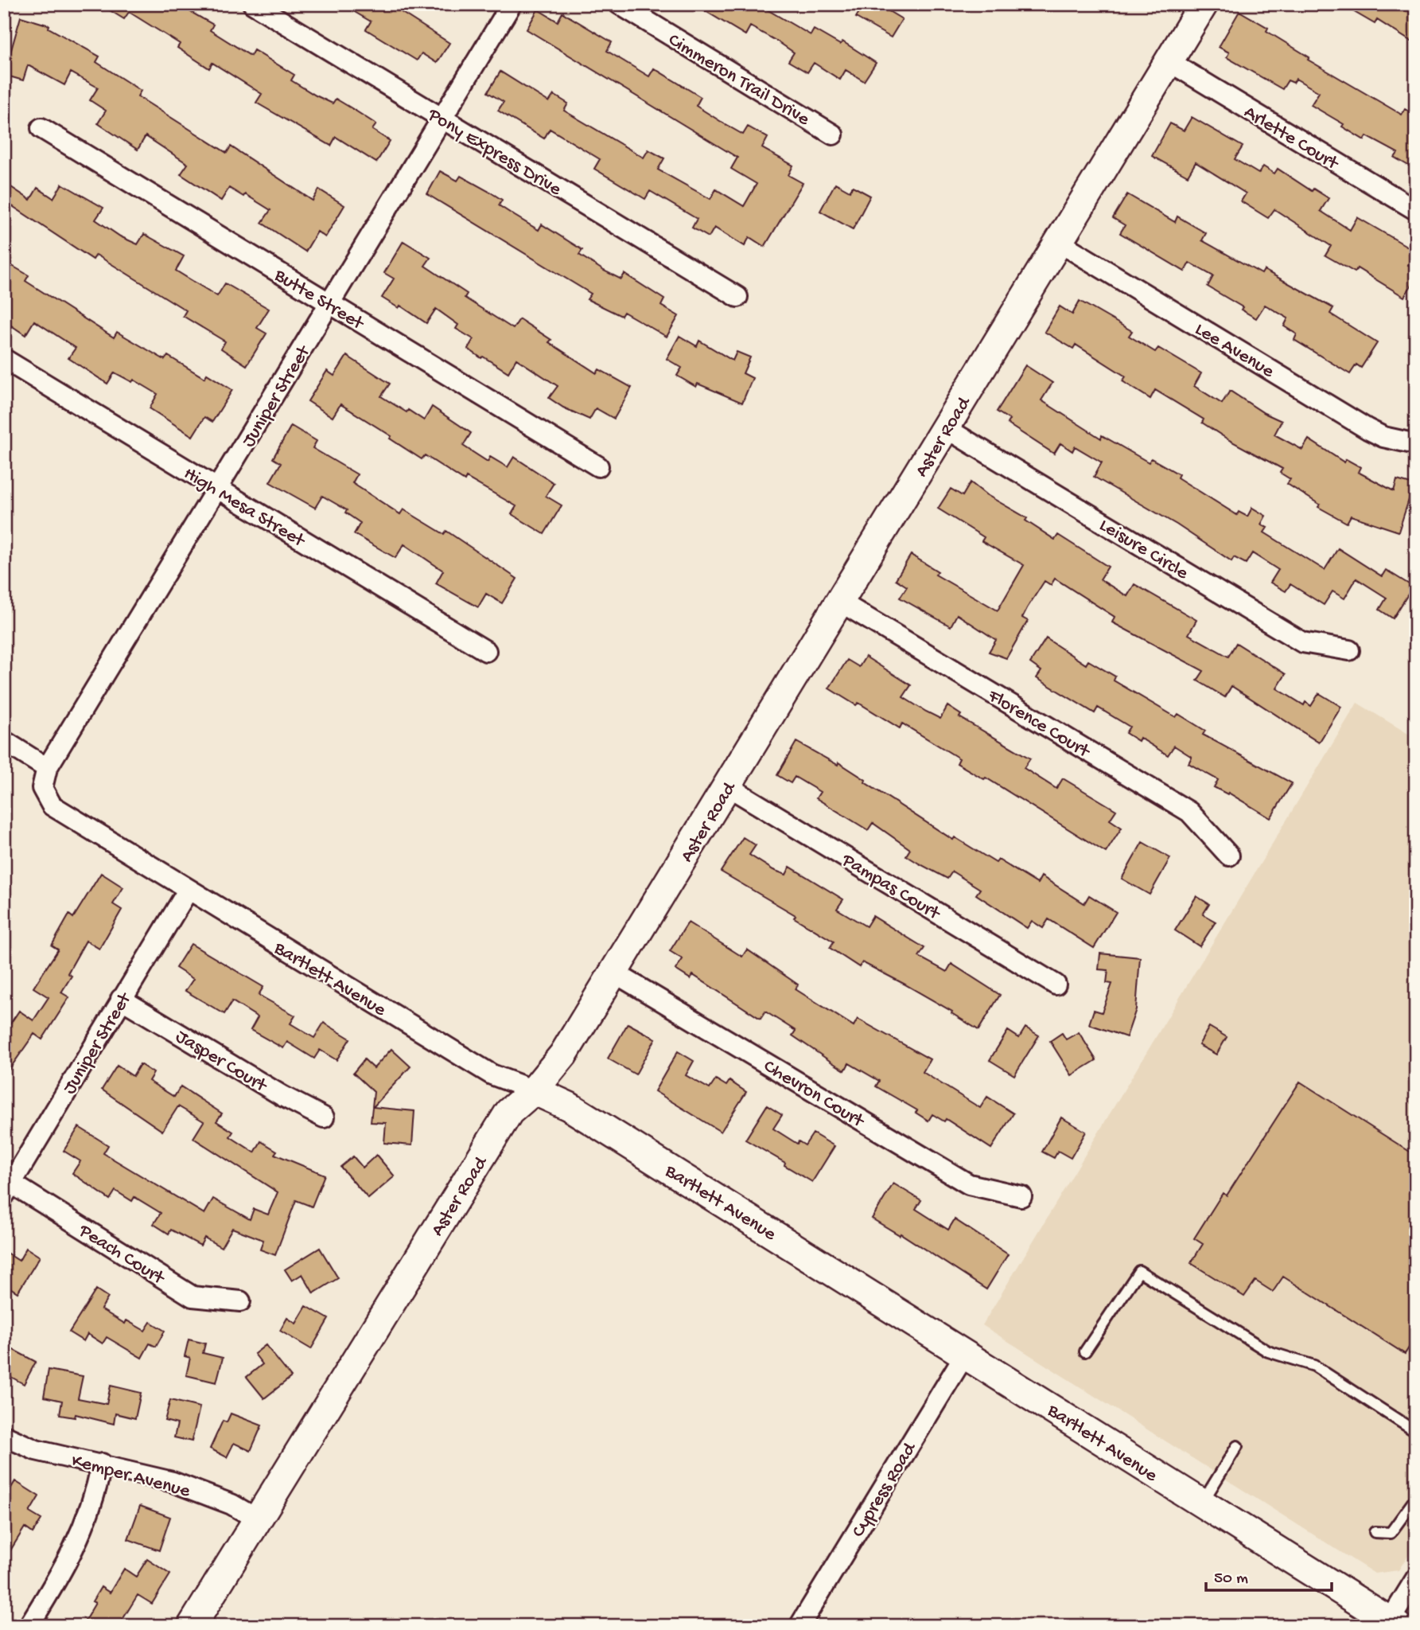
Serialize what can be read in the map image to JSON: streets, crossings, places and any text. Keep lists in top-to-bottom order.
{
  "streets": {
    "main road": ["Aster Road", "Bartlett Avenue"],
    "street": [
      "Cimmeron Trail Drive",
      "Arlette Court",
      "Pony Express Drive",
      "Butte Street",
      "Lee Avenue",
      "Juniper Street",
      "High Mesa Street",
      "Leisure Circle",
      "Florence Court",
      "Pampas Court",
      "Jasper Court",
      "Chevron Court",
      "Peach Court",
      "Kemper Avenue",
      "Cypress Road"
    ]
  },
  "crossings": [
    ["Arlette Court", "Aster Road"],
    ["Pony Express Drive", "Juniper Street"],
    ["Butte Street", "Juniper Street"],
    ["Lee Avenue", "Aster Road"],
    ["Juniper Street", "High Mesa Street"],
    ["Juniper Street", "Bartlett Avenue"],
    ["Juniper Street", "Jasper Court"],
    ["Juniper Street", "Peach Court"],
    ["Aster Road", "Leisure Circle"],
    ["Aster Road", "Florence Court"],
    ["Aster Road", "Pampas Court"],
    ["Aster Road", "Bartlett Avenue"],
    ["Aster Road", "Chevron Court"],
    ["Aster Road", "Kemper Avenue"],
    ["Bartlett Avenue", "Cypress Road"]
  ],
  "scale_bar": "50 m"
}
